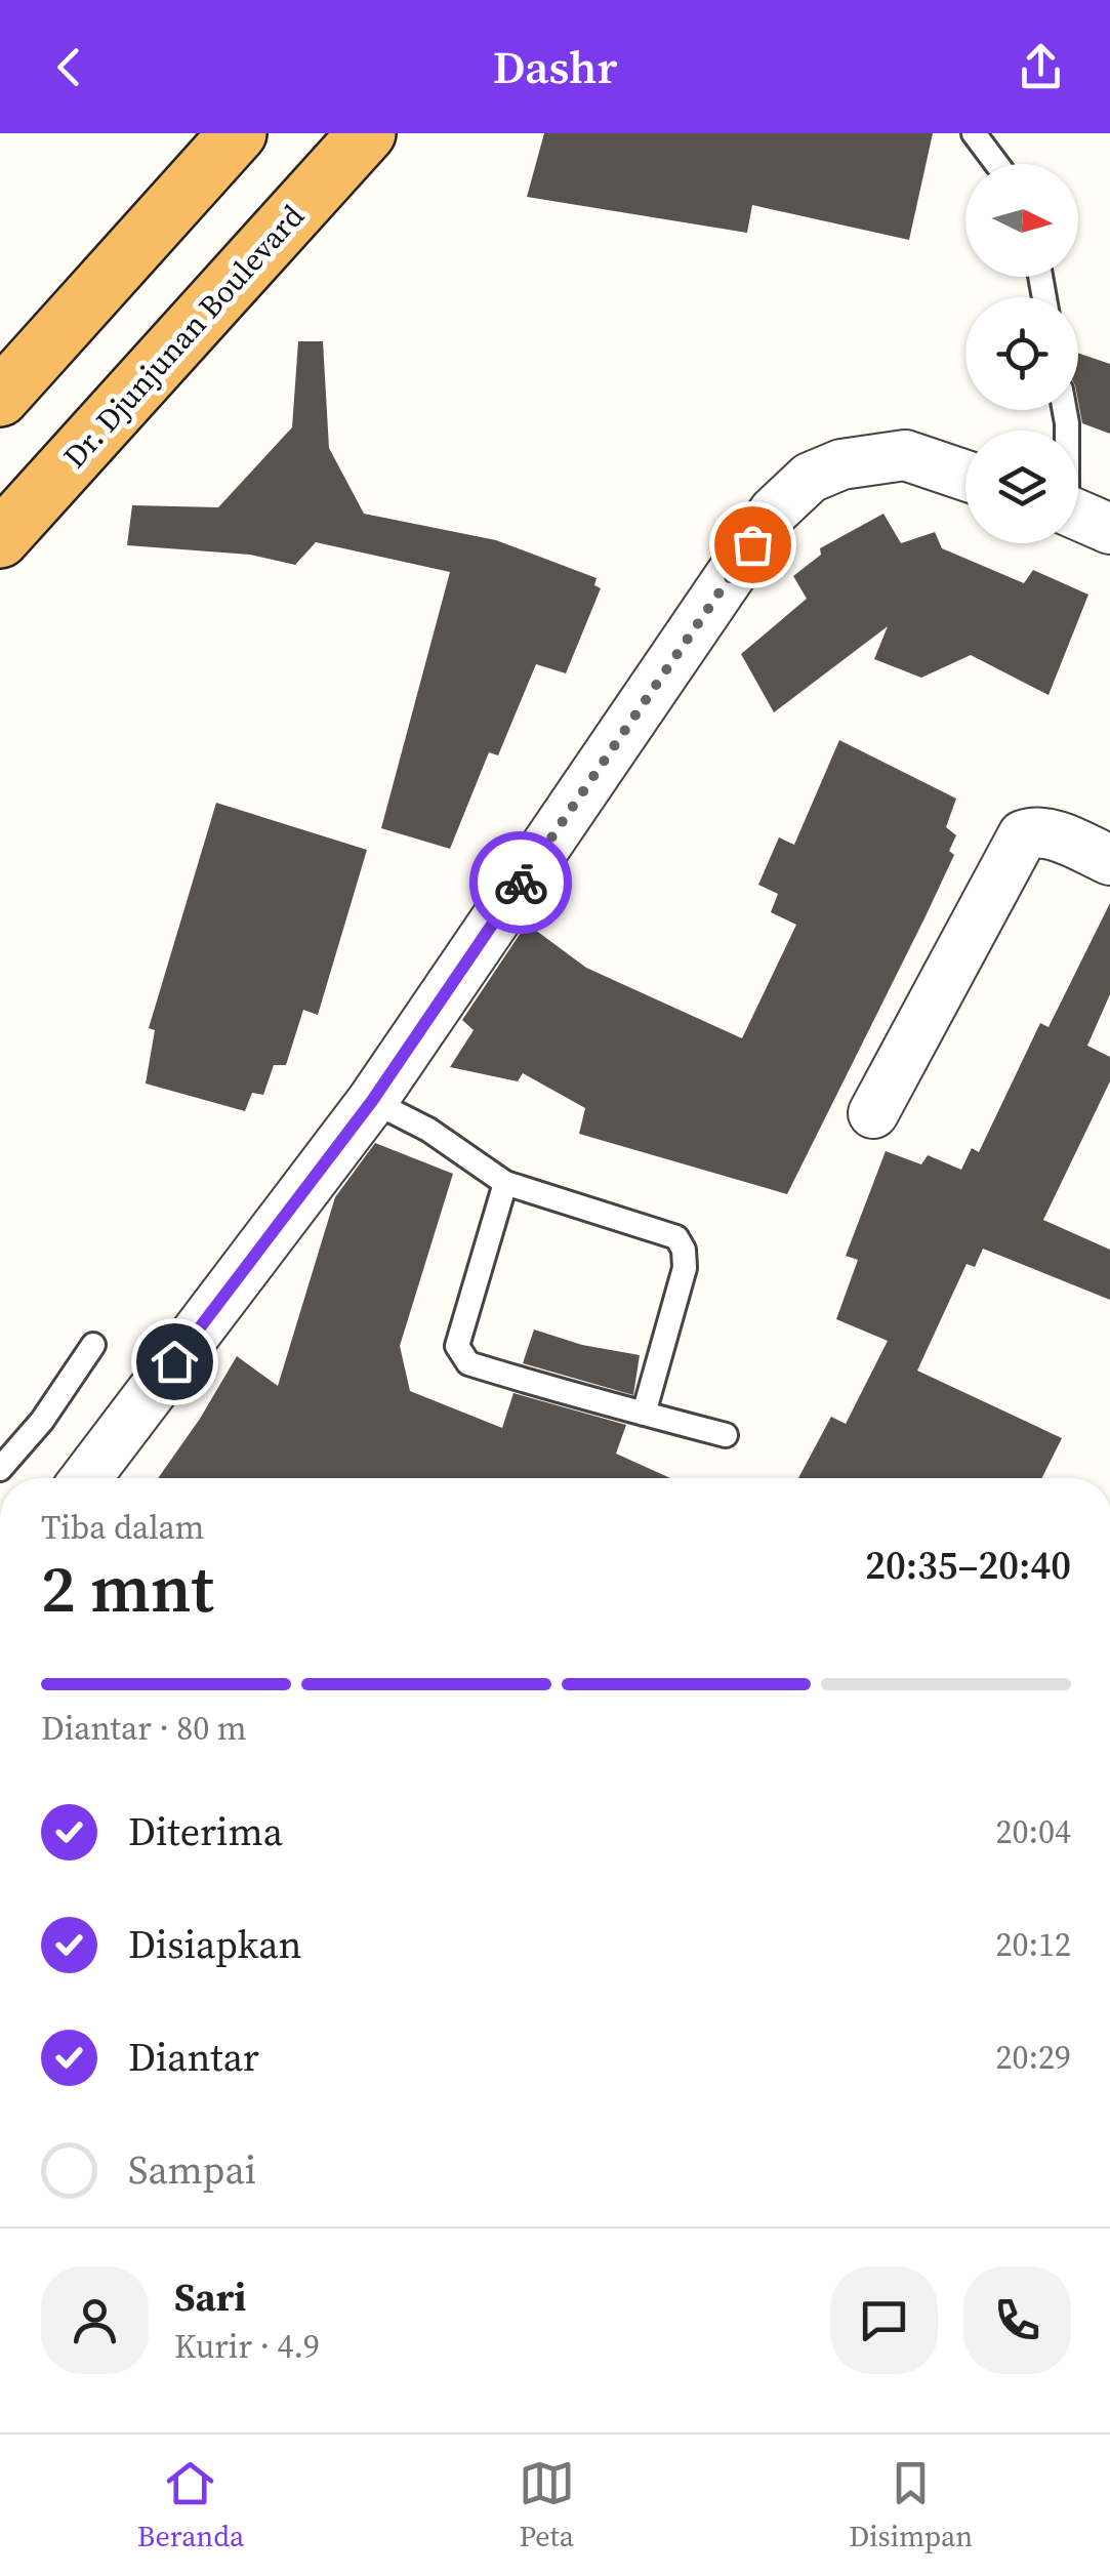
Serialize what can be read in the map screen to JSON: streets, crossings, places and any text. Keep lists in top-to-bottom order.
{
  "streets": {
    "highway": ["Dr. Djunjunan Boulevard"]
  },
  "north": "right",
  "page": {
    "header": "Dashr",
    "heading": ["2 mnt", "Tiba dalam", "20:35–20:40"],
    "panel": ["Sari", "Kurir · 4.9"],
    "bar": "Diantar · 80 m",
    "list": [
      ["Diterima", "20:04"],
      ["Disiapkan", "20:12"],
      ["Diantar", "20:29"],
      "Sampai"
    ],
    "tabs": ["Beranda", "Peta", "Disimpan"]
  }
}
